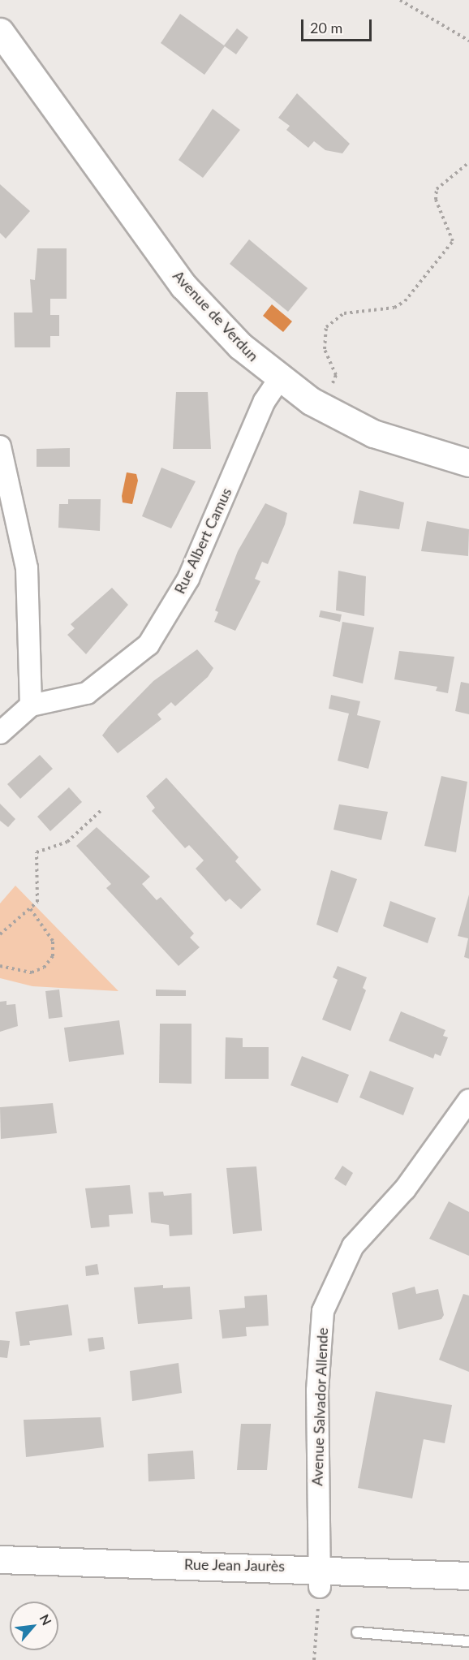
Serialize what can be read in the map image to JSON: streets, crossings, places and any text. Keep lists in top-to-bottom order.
{
  "streets": {
    "main road": ["Avenue de Verdun", "Rue Jean Jaurès"],
    "street": ["Rue Albert Camus", "Avenue Salvador Allende"]
  },
  "crossings": [
    ["Avenue de Verdun", "Rue Albert Camus"],
    ["Avenue Salvador Allende", "Rue Jean Jaurès"]
  ],
  "scale_bar": "20 m",
  "north": "top right"
}
